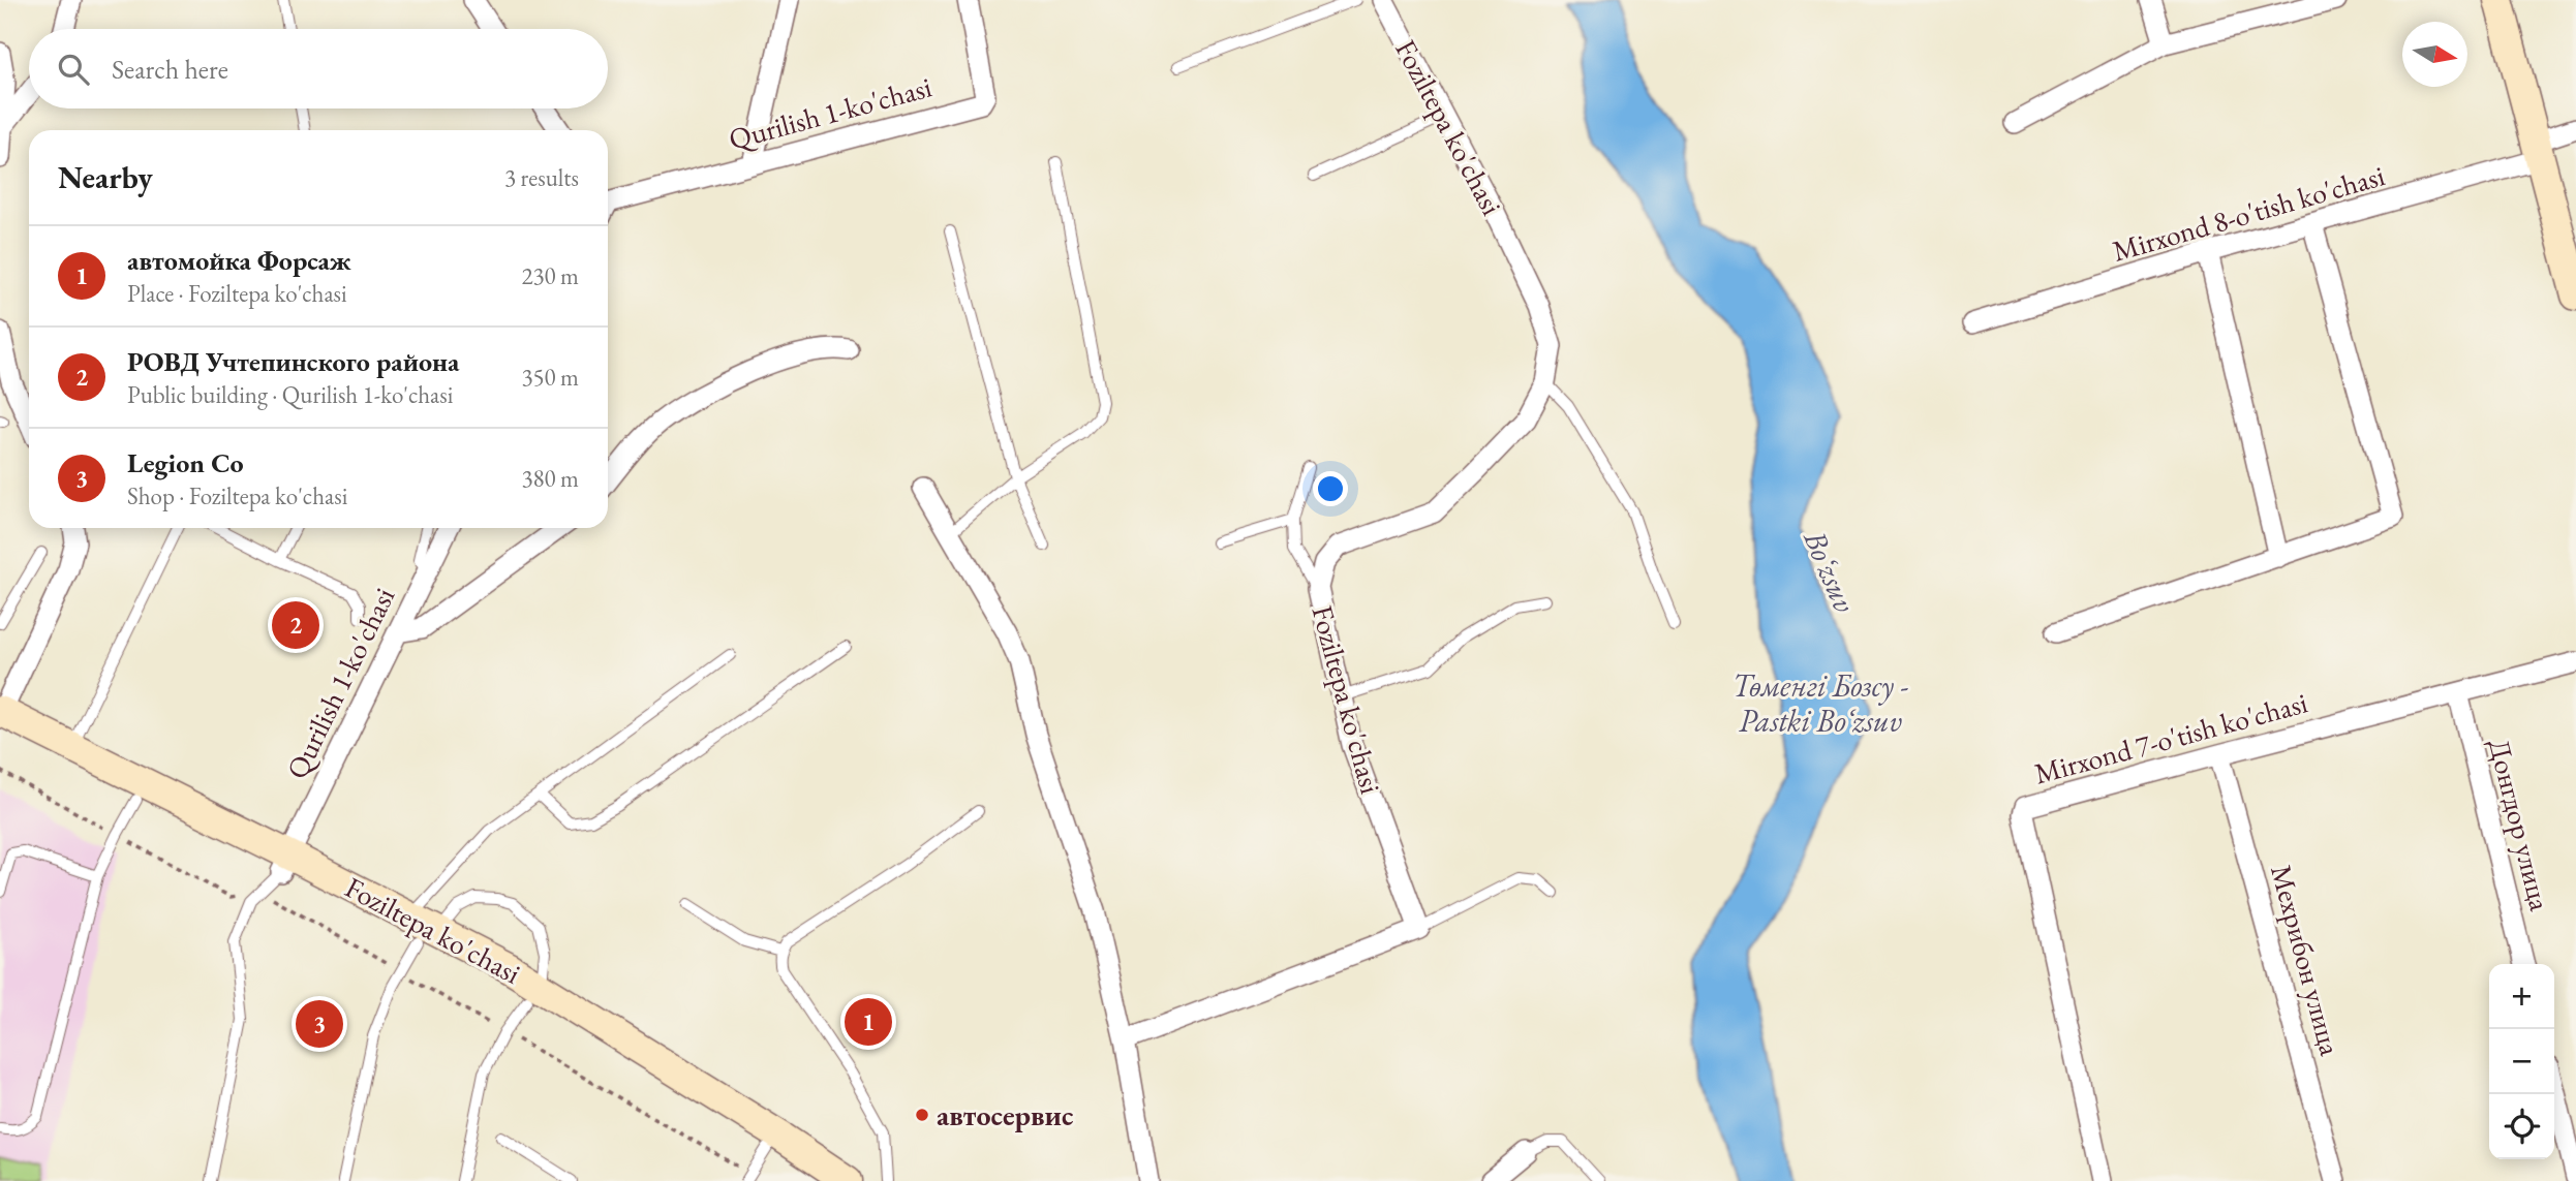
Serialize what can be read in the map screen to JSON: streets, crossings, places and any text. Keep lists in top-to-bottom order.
{
  "streets": {
    "main road": ["Foziltepa ko'chasi"],
    "street": [
      "Qurilish 1-ko'chasi",
      "Mirxond 8-o'tish ko'chasi",
      "Mirxond 7-o'tish ko'chasi",
      "Донгдор улица",
      "Мехрибон улица"
    ]
  },
  "crossings": [
    ["Qurilish 1-ko'chasi", "Foziltepa ko'chasi"],
    ["Mirxond 7-o'tish ko'chasi", "Донгдор улица"],
    ["Mirxond 7-o'tish ko'chasi", "Мехрибон улица"]
  ],
  "water": ["Boʻzsuv", "Төменгі Бозсу - Pastki Boʻzsuv"],
  "places": ["автосервис"],
  "north": "right",
  "page": {
    "search": "Search here",
    "heading": ["Nearby", "3 results"],
    "list": [
      {
        "mark": "1",
        "name": "автомойка Форсаж",
        "note": "Place · Foziltepa ko'chasi",
        "value": "230 m"
      },
      {
        "mark": "2",
        "name": "РОВД Учтепинского района",
        "note": "Public building · Qurilish 1-ko'chasi",
        "value": "350 m"
      },
      {
        "mark": "3",
        "name": "Legion Co",
        "note": "Shop · Foziltepa ko'chasi",
        "value": "380 m"
      }
    ],
    "pins": ["2", "1", "3"],
    "map_buttons": ["+", "−"]
  }
}
